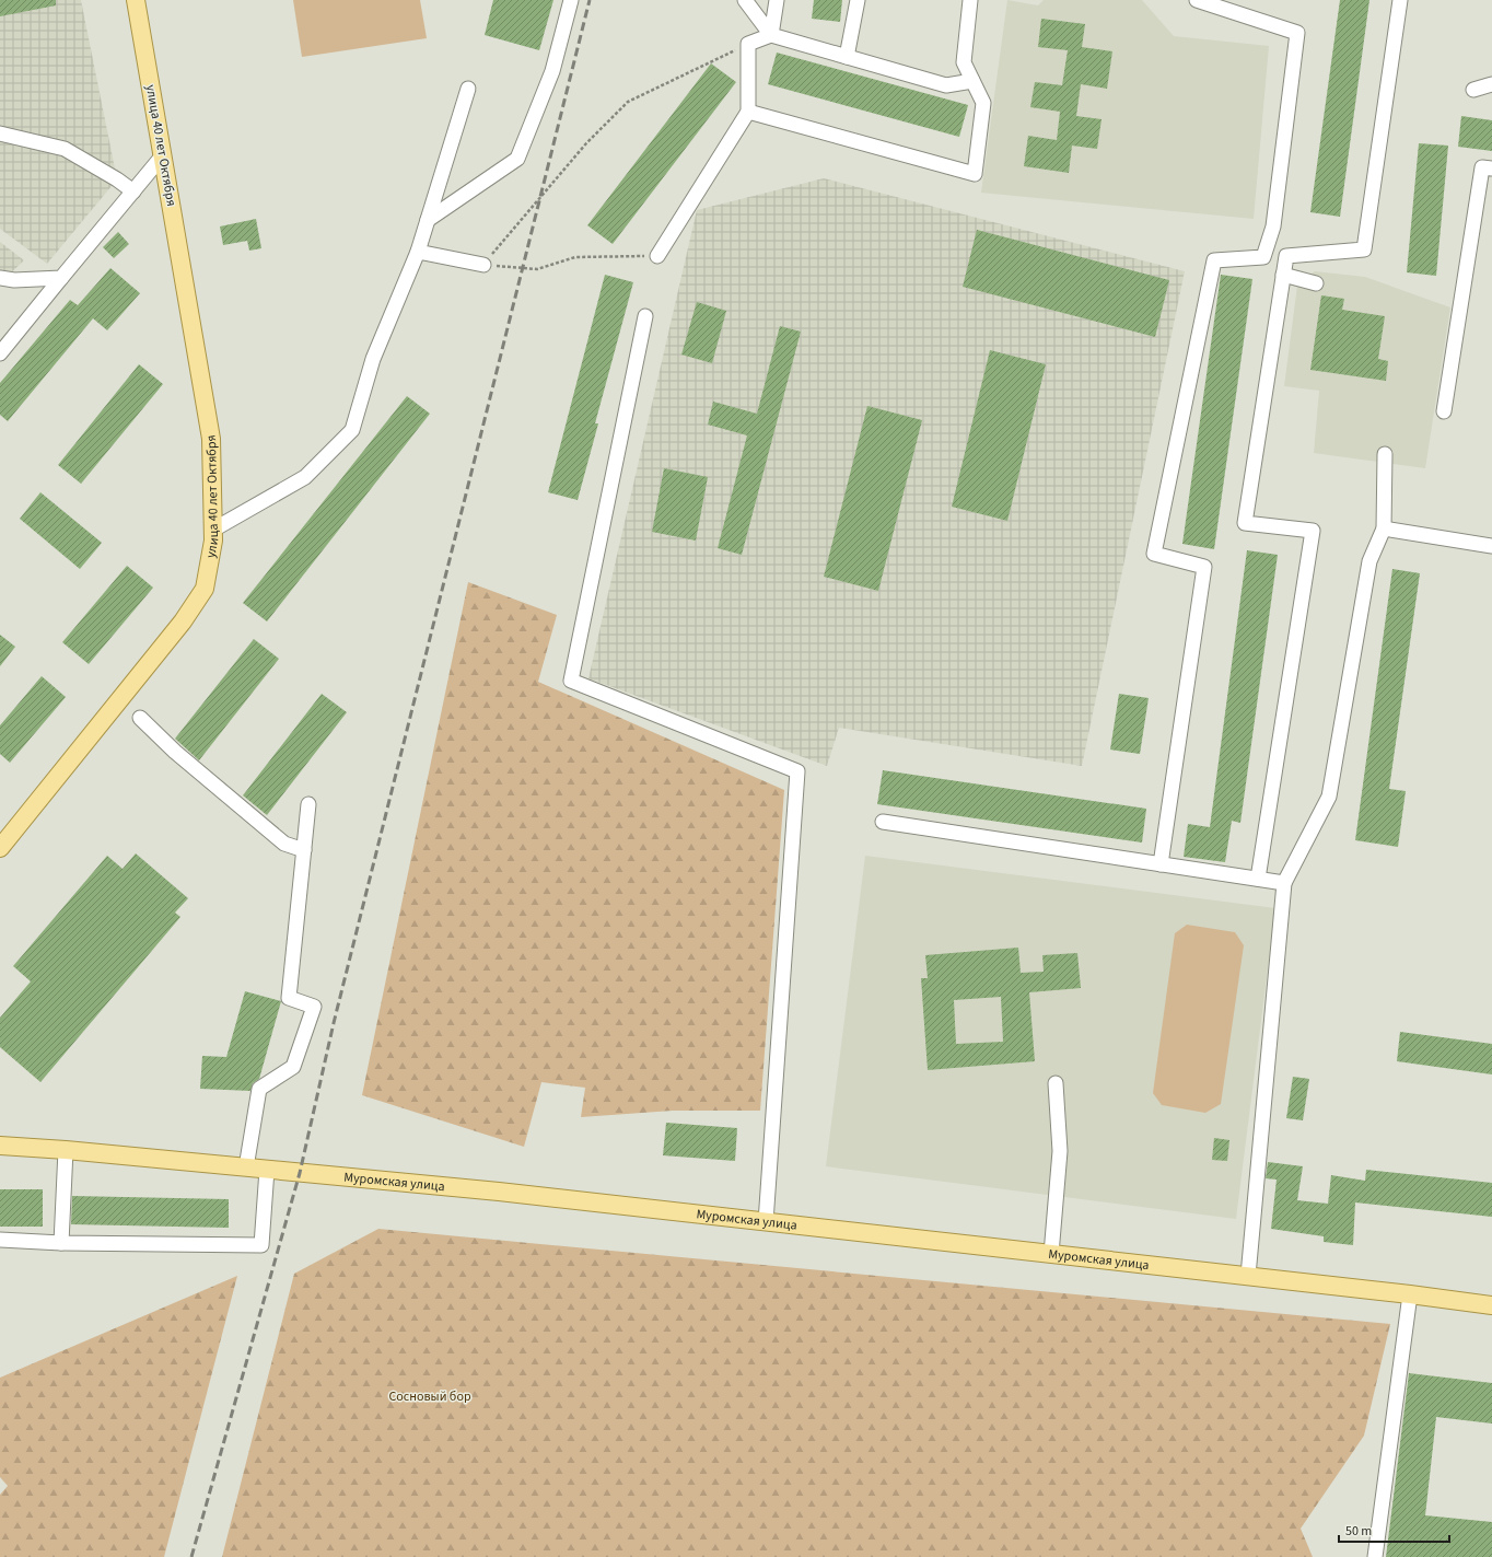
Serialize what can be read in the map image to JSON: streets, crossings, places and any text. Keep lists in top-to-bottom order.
{
  "streets": {
    "main road": ["улица 40 лет Октября", "Муромская улица"]
  },
  "parks": ["Сосновый бор"],
  "scale_bar": "50 m"
}
